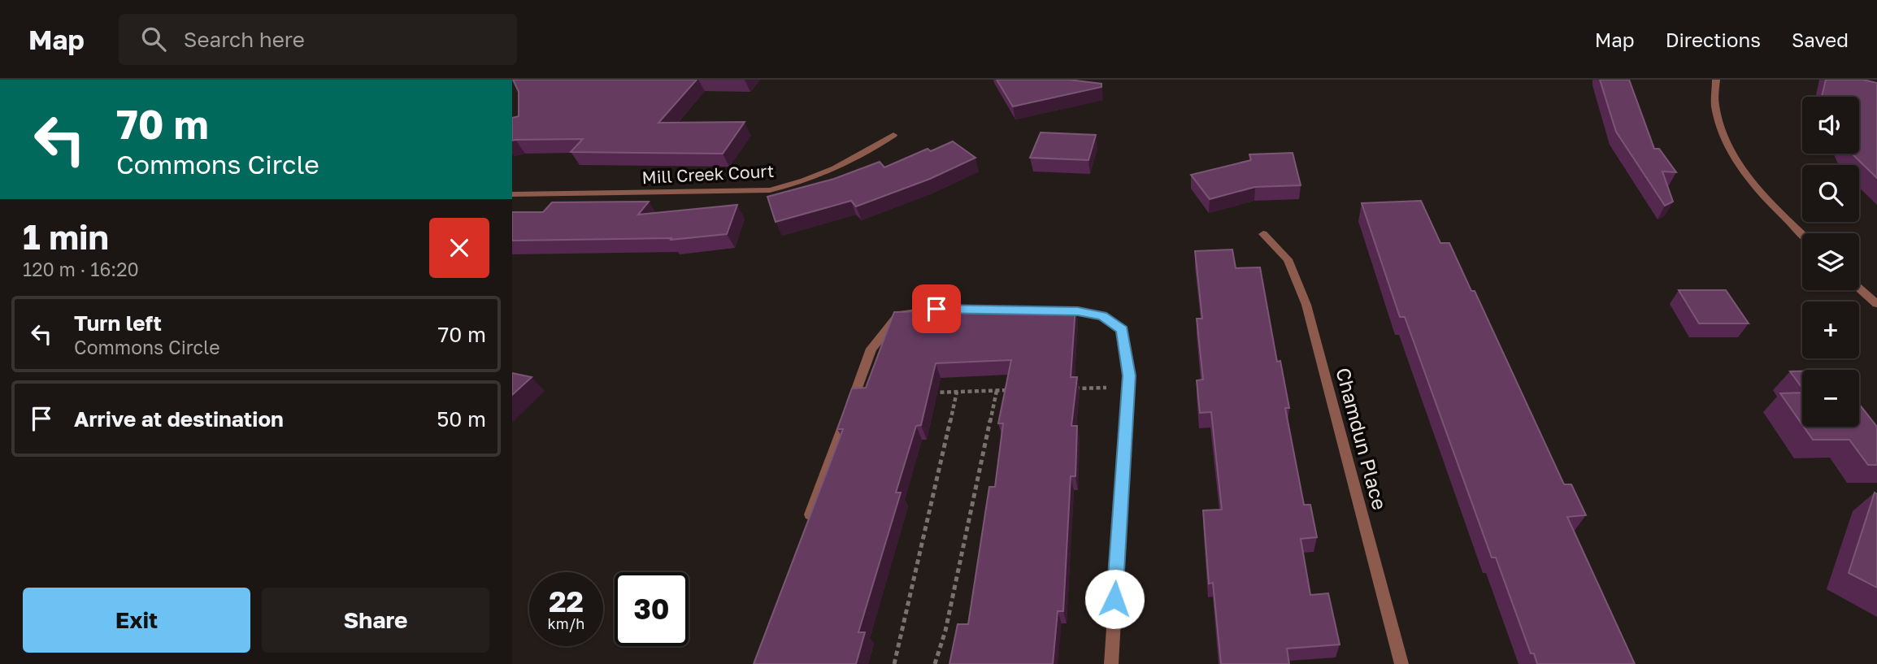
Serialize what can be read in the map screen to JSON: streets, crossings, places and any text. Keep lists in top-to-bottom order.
{
  "streets": {
    "street": ["Mill Creek Court", "Chamdun Place"]
  },
  "page": {
    "header": "Map",
    "search": "Search here",
    "nav": ["Map", "Directions", "Saved"],
    "turn": ["70 m", "Commons Circle"],
    "map_buttons": ["+", "−"],
    "heading": ["1 min", "120 m · 16:20"],
    "list": [
      {
        "name": "Turn left",
        "note": "Commons Circle",
        "value": "70 m"
      },
      {
        "name": "Arrive at destination",
        "value": "50 m"
      }
    ],
    "speed": "22 km/h",
    "limit": "30",
    "buttons": ["Exit", "Share"]
  }
}
